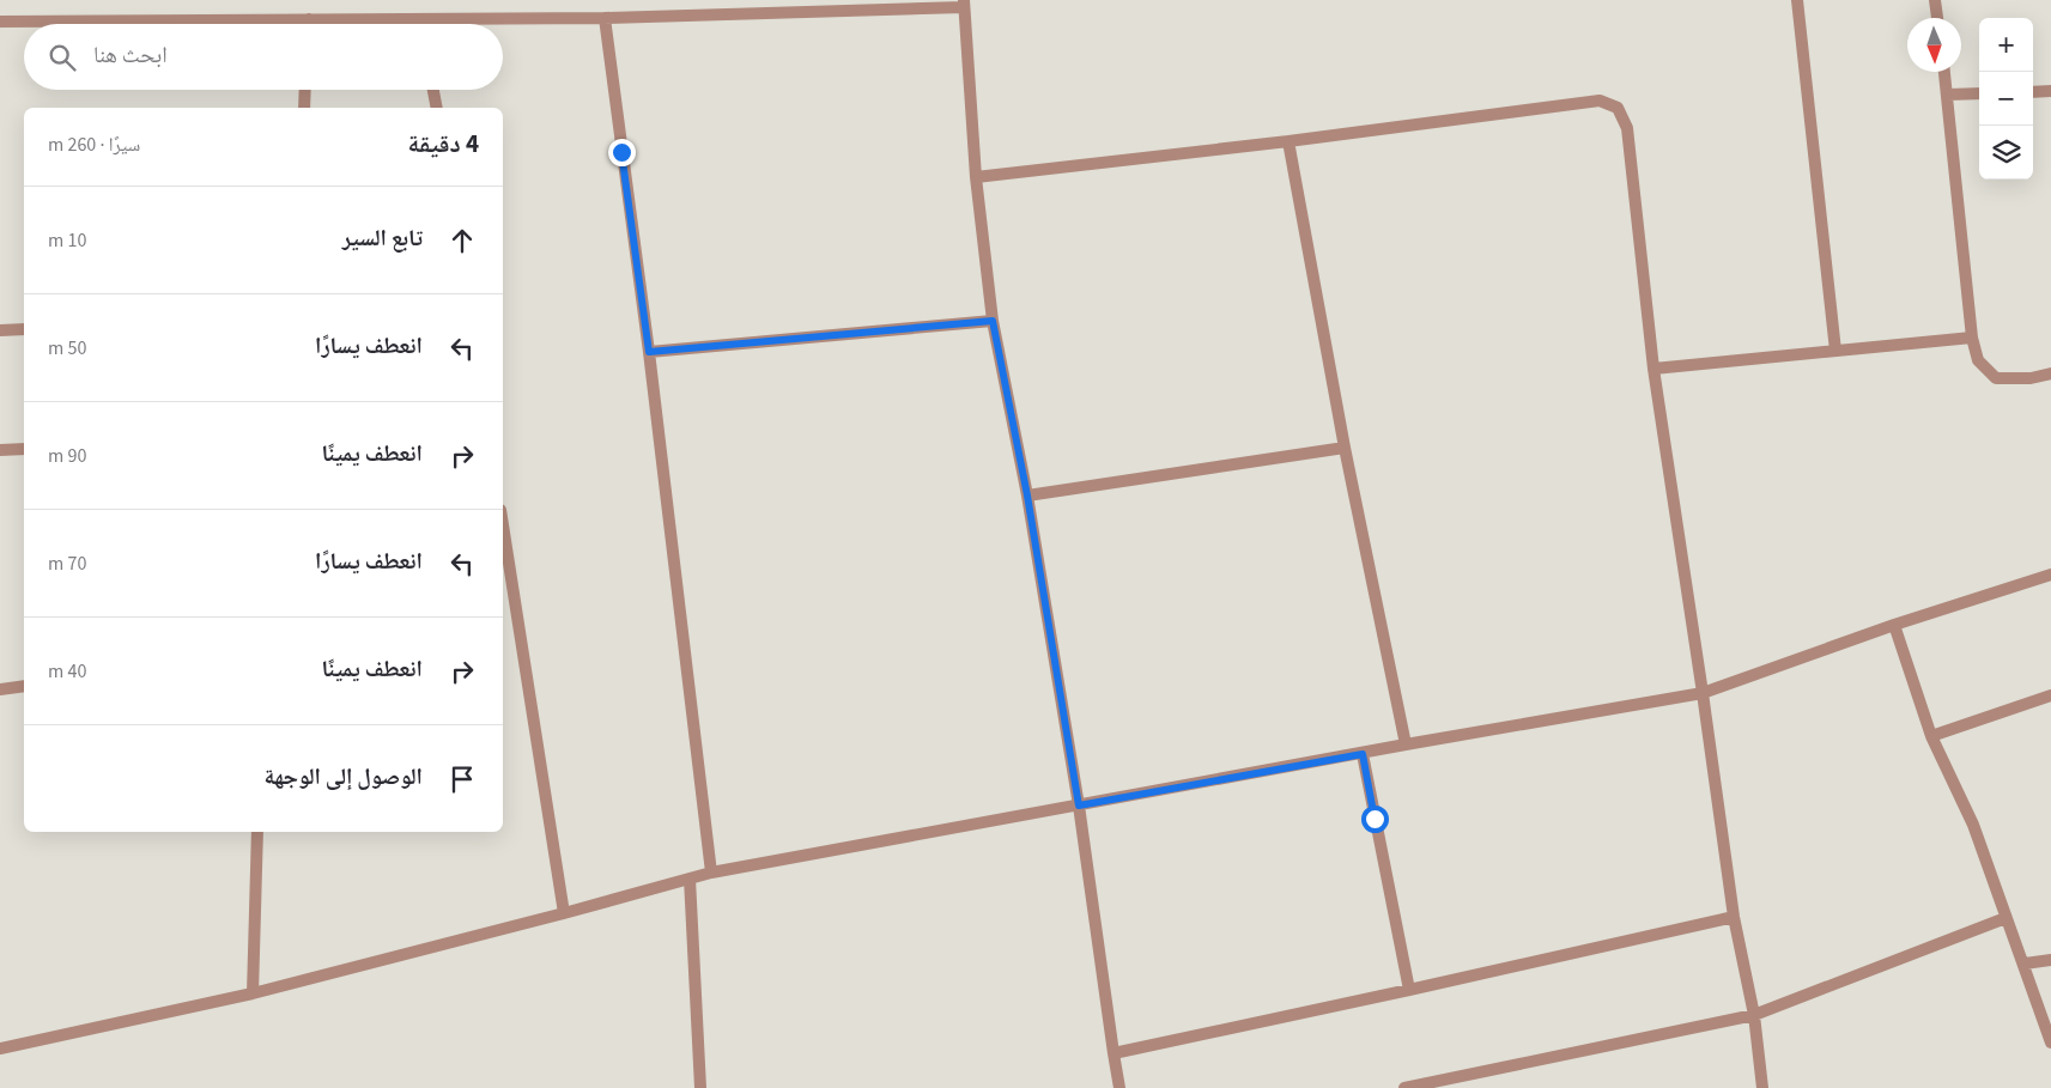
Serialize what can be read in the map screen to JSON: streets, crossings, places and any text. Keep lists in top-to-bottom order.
{
  "north": "bottom",
  "page": {
    "map_buttons": ["+", "−"],
    "search": "ابحث هنا",
    "heading": ["4 دقيقة", "سيرًا · 260 m"],
    "list": [
      ["تابع السير", "10 m"],
      ["انعطف يسارًا", "50 m"],
      ["انعطف يمينًا", "90 m"],
      ["انعطف يسارًا", "70 m"],
      ["انعطف يمينًا", "40 m"],
      "الوصول إلى الوجهة"
    ]
  }
}
